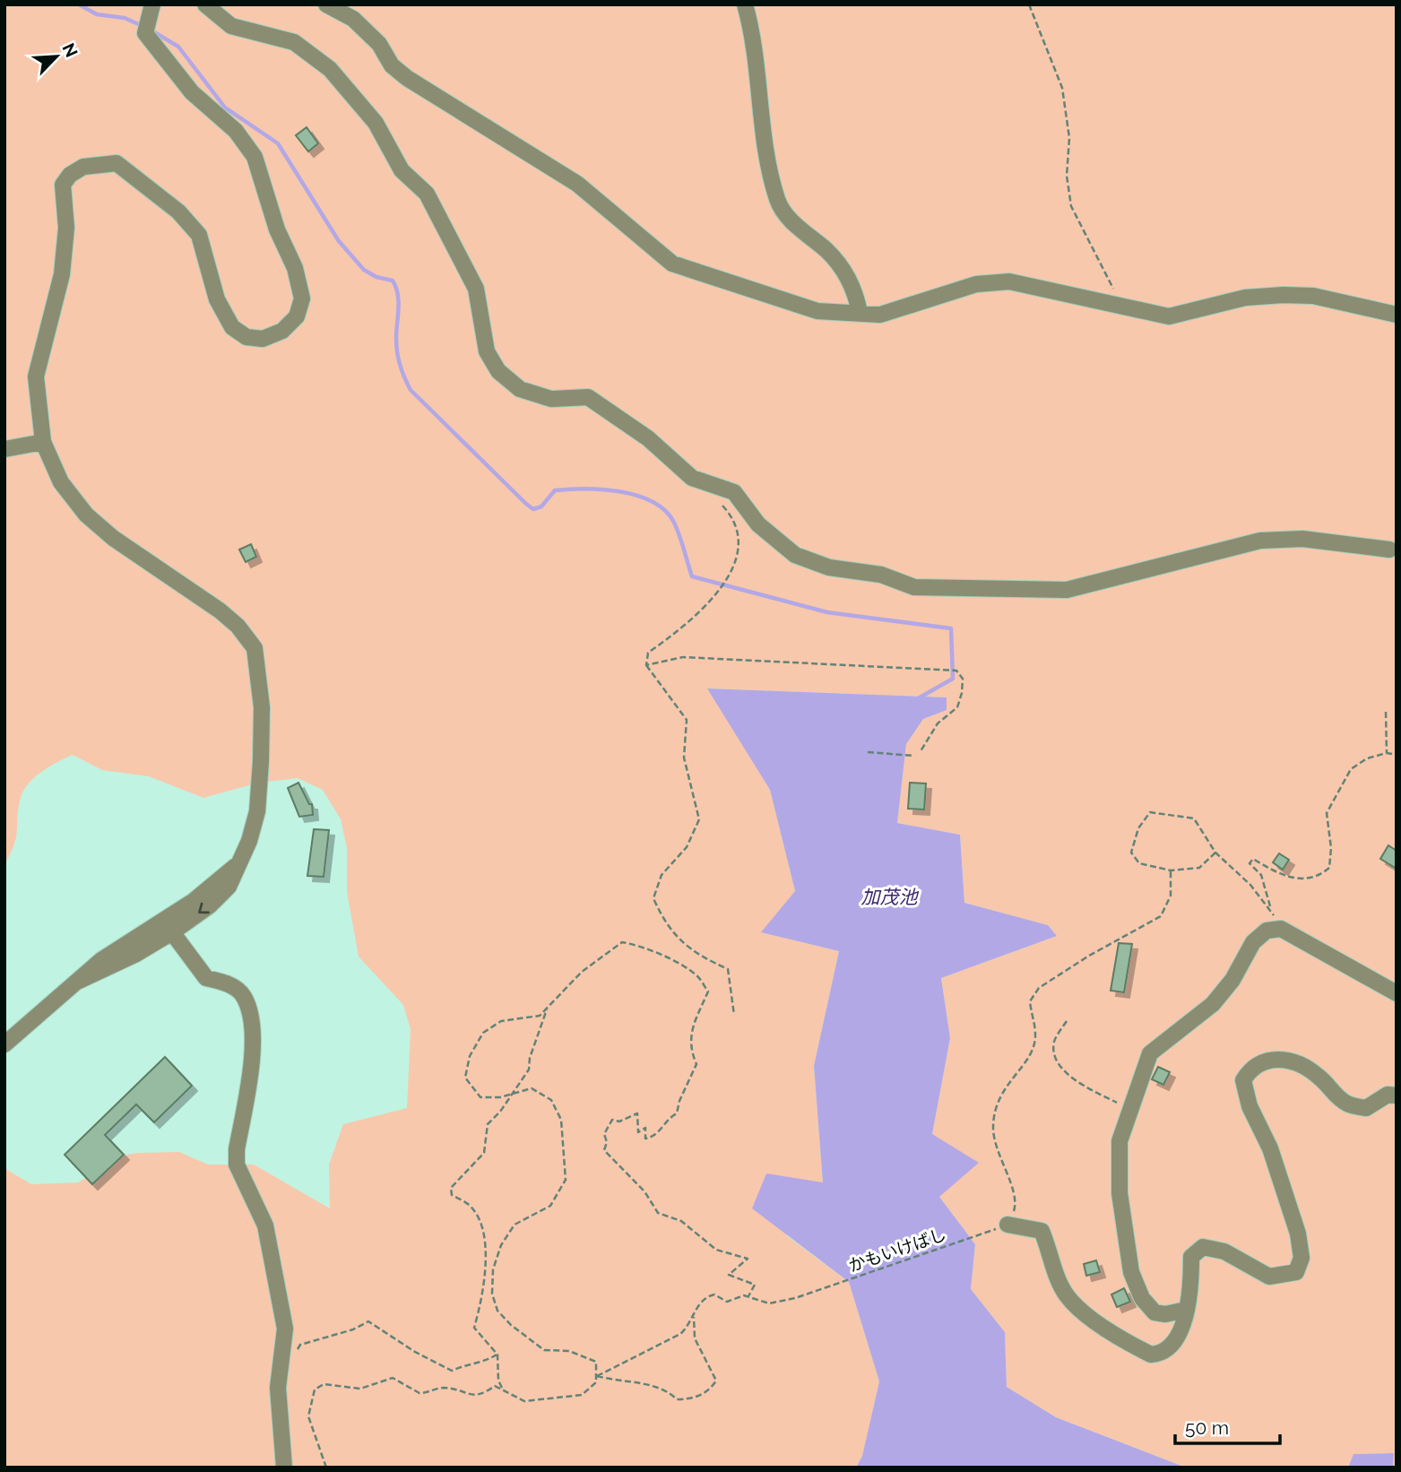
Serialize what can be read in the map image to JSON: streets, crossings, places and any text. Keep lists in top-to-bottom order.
{
  "streets": {
    "path": ["かもいけばし"]
  },
  "water": ["加茂池"],
  "scale_bar": "50 m",
  "north": "top right"
}
